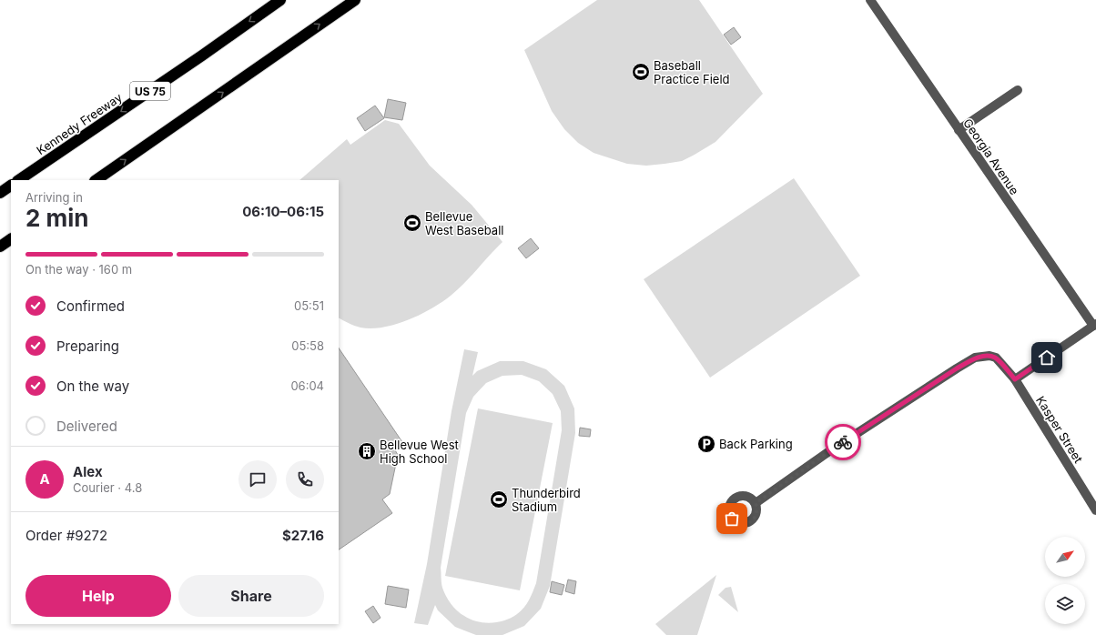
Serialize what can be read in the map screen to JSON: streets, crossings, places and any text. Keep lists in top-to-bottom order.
{
  "streets": {
    "highway": ["US 75", "Kennedy Freeway"],
    "street": ["Georgia Avenue", "Kasper Street"]
  },
  "places": {
    "sports": ["Baseball Practice Field", "Bellevue West Baseball", "Thunderbird Stadium"],
    "parking": ["Back Parking"],
    "building": ["Bellevue West High School"]
  },
  "north": "top right",
  "page": {
    "heading": ["2 min", "Arriving in", "06:10–06:15"],
    "panel": [
      "Alex",
      "Courier · 4.8",
      "Order #9272",
      "$27.16"
    ],
    "bar": "On the way · 160 m",
    "list": [
      ["Confirmed", "05:51"],
      ["Preparing", "05:58"],
      ["On the way", "06:04"],
      "Delivered"
    ],
    "round": "A",
    "buttons": ["Help", "Share"]
  }
}
